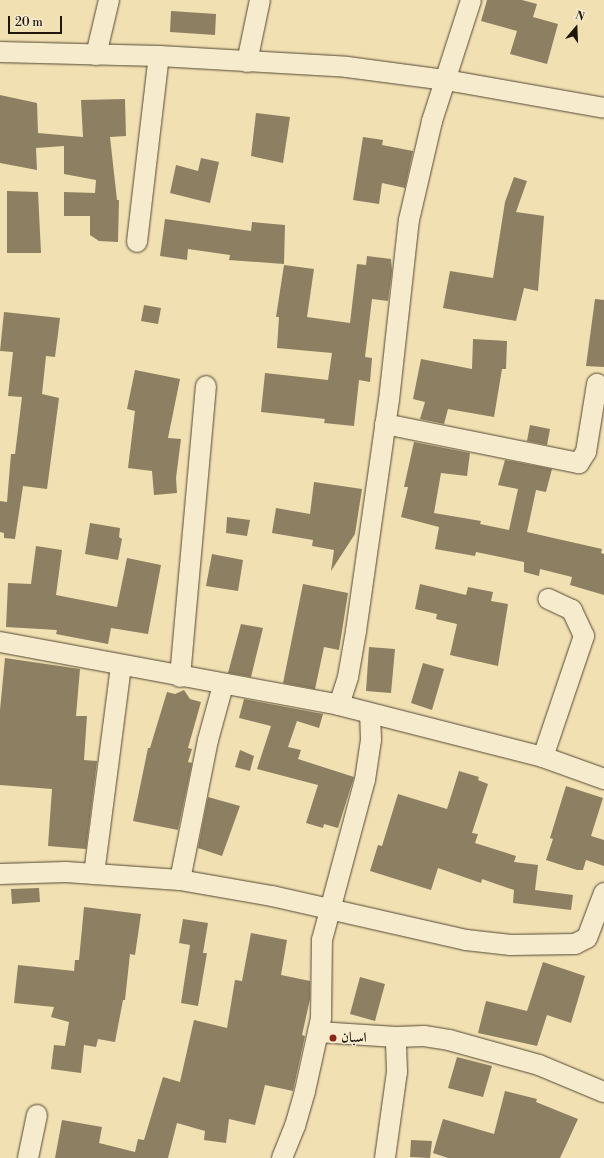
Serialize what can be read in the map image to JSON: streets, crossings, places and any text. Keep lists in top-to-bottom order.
{
  "places": ["اسبان"],
  "scale_bar": "20 m",
  "north": "top"
}
